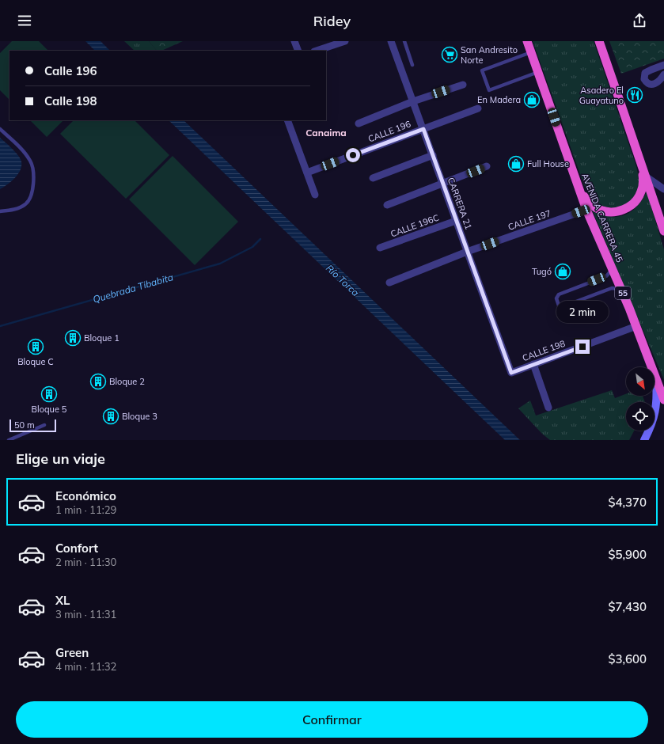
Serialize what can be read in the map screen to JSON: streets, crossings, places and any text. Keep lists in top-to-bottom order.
{
  "streets": {
    "highway": ["AVENIDA CARRERA 45", "55"],
    "street": [
      "CALLE 196",
      "CARRERA 21",
      "CALLE 197",
      "CALLE 196C",
      "CALLE 198"
    ]
  },
  "crossings": [
    ["CALLE 196", "CARRERA 21"],
    ["CARRERA 21", "CALLE 197"],
    ["CARRERA 21", "CALLE 196C"],
    ["CARRERA 21", "CALLE 198"],
    ["AVENIDA CARRERA 45", "CALLE 197"],
    ["AVENIDA CARRERA 45", "CALLE 198"]
  ],
  "districts": ["Canaima"],
  "water": ["Río Torca", "Quebrada Tibabita"],
  "places": {
    "supermarket": ["San Andresito Norte"],
    "restaurant": ["Asadero El Guayatuno"],
    "shop": ["En Madera", "Full House", "Tugó"],
    "building": [
      "Bloque 1",
      "Bloque C",
      "Bloque 2",
      "Bloque 5",
      "Bloque 3"
    ]
  },
  "scale_bar": "50 m",
  "north": "bottom right",
  "page": {
    "header": "Ridey",
    "banner": ["Calle 196", "Calle 198"],
    "bubble": "2 min",
    "scale": "50 m",
    "heading": "Elige un viaje",
    "list": [
      {
        "name": "Económico",
        "note": "1 min · 11:29",
        "value": "$4,370"
      },
      {
        "name": "Confort",
        "note": "2 min · 11:30",
        "value": "$5,900"
      },
      {
        "name": "XL",
        "note": "3 min · 11:31",
        "value": "$7,430"
      },
      {
        "name": "Green",
        "note": "4 min · 11:32",
        "value": "$3,600"
      }
    ],
    "buttons": "Confirmar"
  }
}
